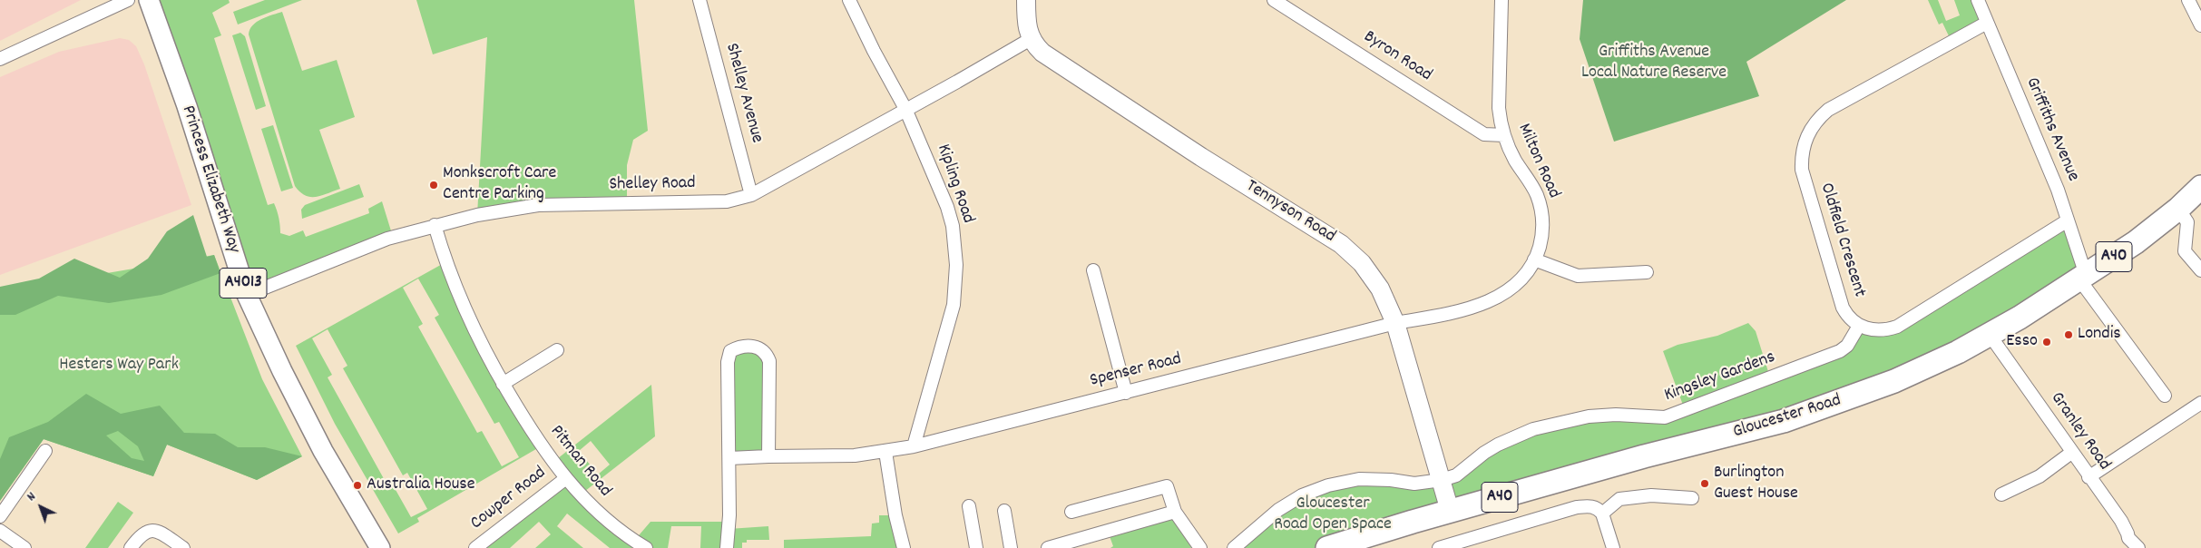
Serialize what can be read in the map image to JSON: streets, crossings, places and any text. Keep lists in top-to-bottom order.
{
  "streets": {
    "highway": ["A40", "Gloucester Road"],
    "main road": ["Princess Elizabeth Way", "A4013"],
    "street": [
      "Byron Road",
      "Shelley Avenue",
      "Griffiths Avenue",
      "Milton Road",
      "Kipling Road",
      "Shelley Road",
      "Tennyson Road",
      "Oldfield Crescent",
      "Spenser Road",
      "Kingsley Gardens",
      "Granley Road",
      "Pitman Road",
      "Cowper Road"
    ]
  },
  "crossings": [
    ["Byron Road", "Milton Road"],
    ["Shelley Avenue", "Shelley Road"],
    ["Griffiths Avenue", "Oldfield Crescent"],
    ["Griffiths Avenue", "Gloucester Road"],
    ["Milton Road", "Tennyson Road"],
    ["Milton Road", "Spenser Road"],
    ["Princess Elizabeth Way", "Shelley Road"],
    ["Kipling Road", "Shelley Road"],
    ["Kipling Road", "Spenser Road"],
    ["Shelley Road", "Tennyson Road"],
    ["Shelley Road", "Pitman Road"],
    ["Tennyson Road", "Spenser Road"],
    ["Tennyson Road", "Kingsley Gardens"],
    ["Tennyson Road", "Gloucester Road"],
    ["Oldfield Crescent", "Kingsley Gardens"],
    ["Gloucester Road", "Granley Road"],
    ["Pitman Road", "Cowper Road"]
  ],
  "parks": ["Griffiths Avenue Local Nature Reserve", "Hesters Way Park", "Gloucester Road Open Space"],
  "places": [
    "Monkscroft Care Centre Parking",
    "Londis",
    "Esso",
    "Burlington Guest House",
    "Australia House"
  ],
  "north": "top left"
}
